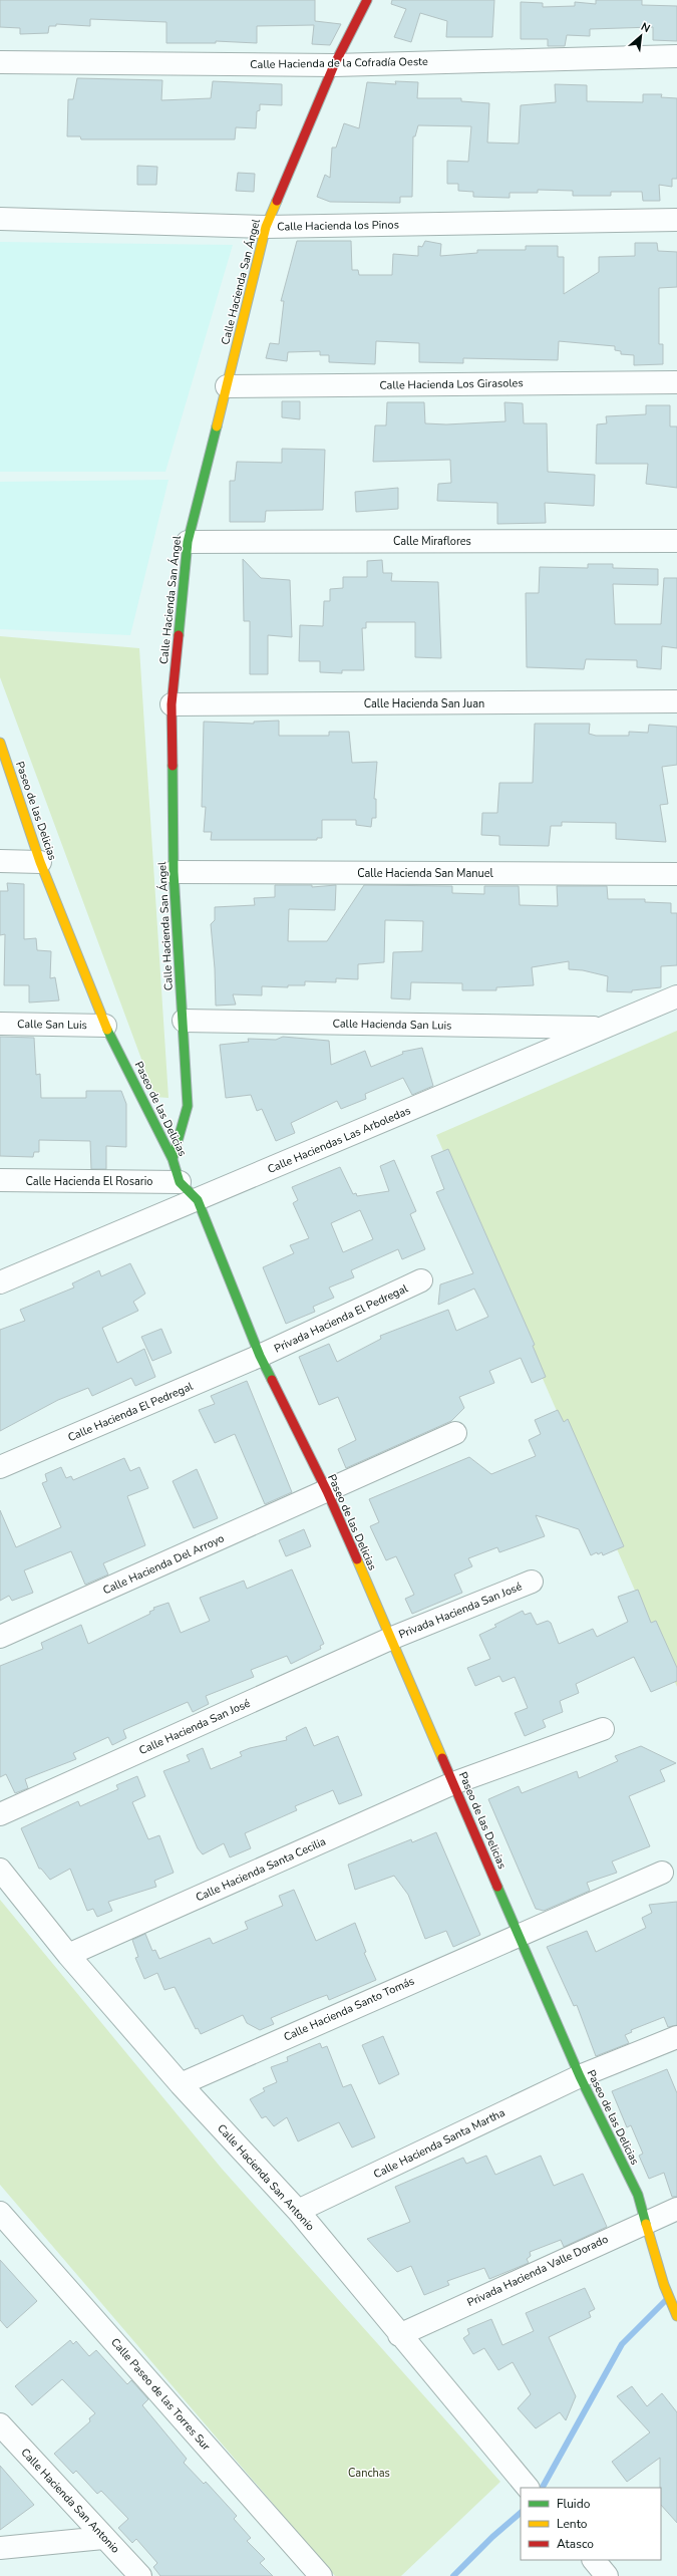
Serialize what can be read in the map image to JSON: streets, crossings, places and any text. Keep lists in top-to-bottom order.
{
  "streets": {
    "street": [
      "Calle Hacienda de la Cofradía Oeste",
      "Calle Hacienda los Pinos",
      "Calle Hacienda San Ángel",
      "Calle Hacienda Los Girasoles",
      "Calle Miraflores",
      "Calle Hacienda San Juan",
      "Paseo de las Delicias",
      "Calle Hacienda San Manuel",
      "Calle San Luis",
      "Calle Hacienda San Luis",
      "Calle Haciendas Las Arboledas",
      "Calle Hacienda El Rosario",
      "Privada Hacienda El Pedregal",
      "Calle Hacienda El Pedregal",
      "Calle Hacienda Del Arroyo",
      "Privada Hacienda San José",
      "Calle Hacienda San José",
      "Calle Hacienda Santa Cecilia",
      "Calle Hacienda Santo Tomás",
      "Calle Hacienda Santa Martha",
      "Calle Hacienda San Antonio",
      "Privada Hacienda Valle Dorado",
      "Calle Paseo de las Torres Sur"
    ]
  },
  "crossings": [
    ["Calle Hacienda de la Cofradía Oeste", "Calle Hacienda San Ángel"],
    ["Calle Hacienda los Pinos", "Calle Hacienda San Ángel"],
    ["Calle Hacienda San Ángel", "Calle Hacienda Los Girasoles"],
    ["Calle Hacienda San Ángel", "Calle Miraflores"],
    ["Calle Hacienda San Ángel", "Calle Hacienda San Juan"],
    ["Calle Hacienda San Ángel", "Paseo de las Delicias"],
    ["Calle Hacienda San Ángel", "Calle Hacienda San Manuel"],
    ["Calle Hacienda San Ángel", "Calle Hacienda San Luis"],
    ["Paseo de las Delicias", "Calle San Luis"],
    ["Paseo de las Delicias", "Calle Haciendas Las Arboledas"],
    ["Paseo de las Delicias", "Calle Hacienda El Rosario"],
    ["Paseo de las Delicias", "Privada Hacienda El Pedregal"],
    ["Paseo de las Delicias", "Calle Hacienda El Pedregal"],
    ["Paseo de las Delicias", "Calle Hacienda Del Arroyo"],
    ["Paseo de las Delicias", "Privada Hacienda San José"],
    ["Paseo de las Delicias", "Calle Hacienda San José"],
    ["Paseo de las Delicias", "Calle Hacienda Santa Cecilia"],
    ["Paseo de las Delicias", "Calle Hacienda Santo Tomás"],
    ["Paseo de las Delicias", "Calle Hacienda Santa Martha"],
    ["Paseo de las Delicias", "Privada Hacienda Valle Dorado"],
    ["Calle Hacienda San Luis", "Calle Haciendas Las Arboledas"],
    ["Privada Hacienda El Pedregal", "Calle Hacienda El Pedregal"],
    ["Privada Hacienda San José", "Calle Hacienda San José"],
    ["Calle Hacienda Santa Cecilia", "Calle Hacienda San Antonio"],
    ["Calle Hacienda Santo Tomás", "Calle Hacienda San Antonio"],
    ["Calle Hacienda Santa Martha", "Calle Hacienda San Antonio"],
    ["Calle Hacienda San Antonio", "Privada Hacienda Valle Dorado"]
  ],
  "parks": ["Canchas"],
  "legend": ["Fluido", "Lento", "Atasco"],
  "north": "top right"
}
